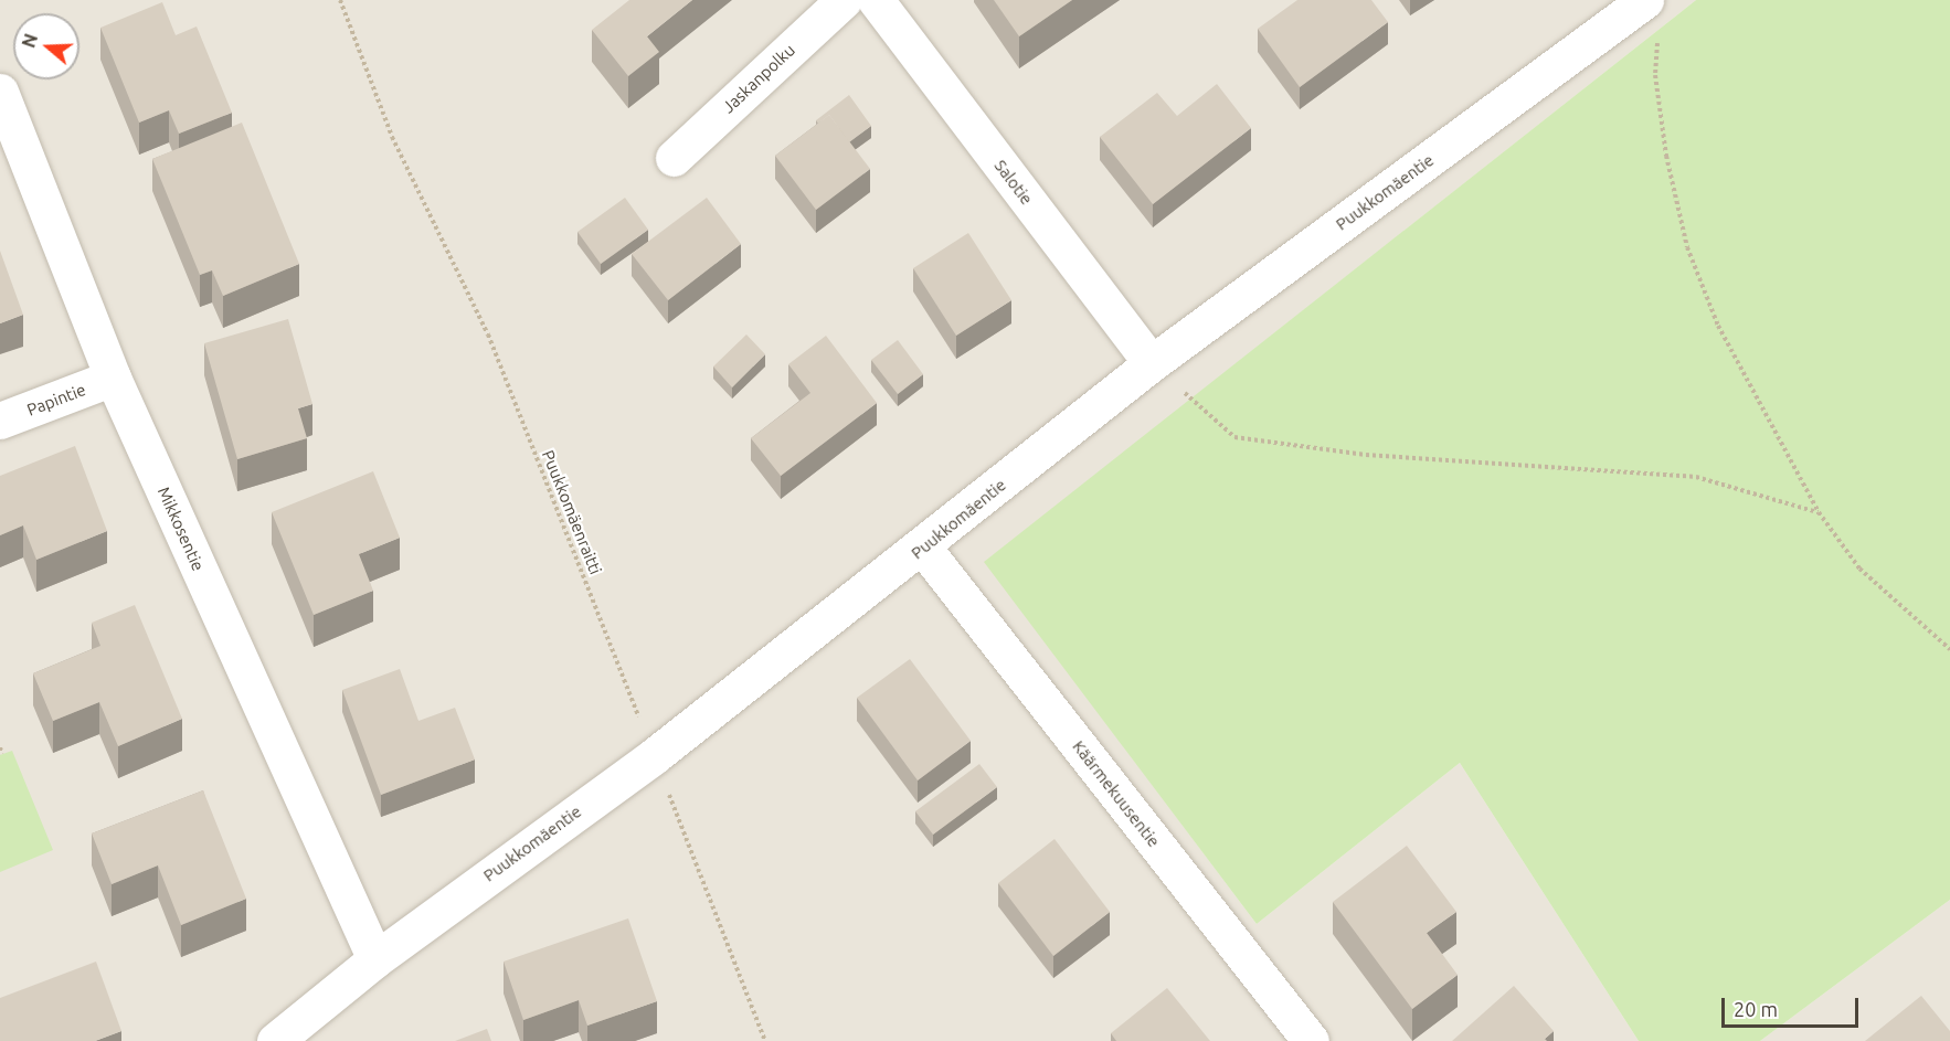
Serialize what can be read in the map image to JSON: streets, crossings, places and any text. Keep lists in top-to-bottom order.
{
  "streets": {
    "street": [
      "Jaskanpolku",
      "Salotie",
      "Puukkomäentie",
      "Papintie",
      "Mikkosentie",
      "Käärmekuusentie"
    ],
    "path": ["Puukkomäenraitti"]
  },
  "crossings": [
    ["Salotie", "Puukkomäentie"],
    ["Puukkomäentie", "Puukkomäenraitti"],
    ["Puukkomäentie", "Mikkosentie"],
    ["Puukkomäentie", "Käärmekuusentie"],
    ["Papintie", "Mikkosentie"]
  ],
  "scale_bar": "20 m",
  "north": "left"
}
